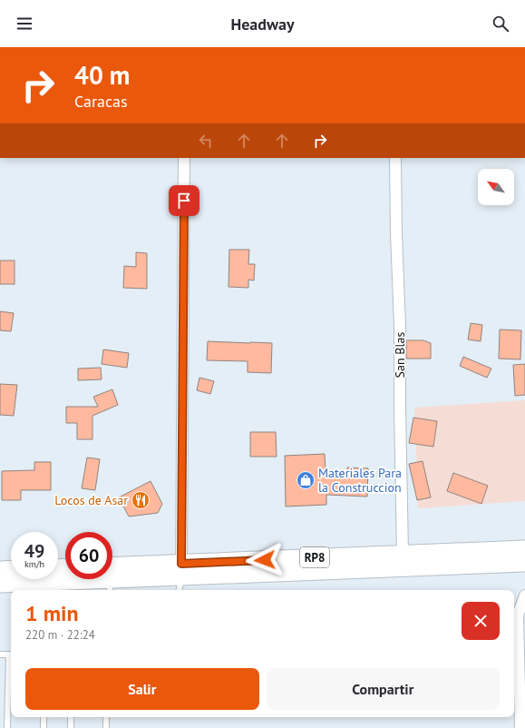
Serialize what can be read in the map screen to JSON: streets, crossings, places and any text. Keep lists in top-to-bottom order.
{
  "streets": {
    "main road": ["RP8"],
    "street": ["San Blas"]
  },
  "crossings": [
    ["San Blas", "RP8"]
  ],
  "places": {
    "shop": ["Materiales Para la Construccion"],
    "restaurant": ["Locos de Asar"]
  },
  "north": "top left",
  "page": {
    "header": "Headway",
    "turn": ["40 m", "Caracas"],
    "speed": "49 km/h",
    "limit": "60",
    "heading": ["1 min", "220 m · 22:24"],
    "buttons": ["Salir", "Compartir"]
  }
}
